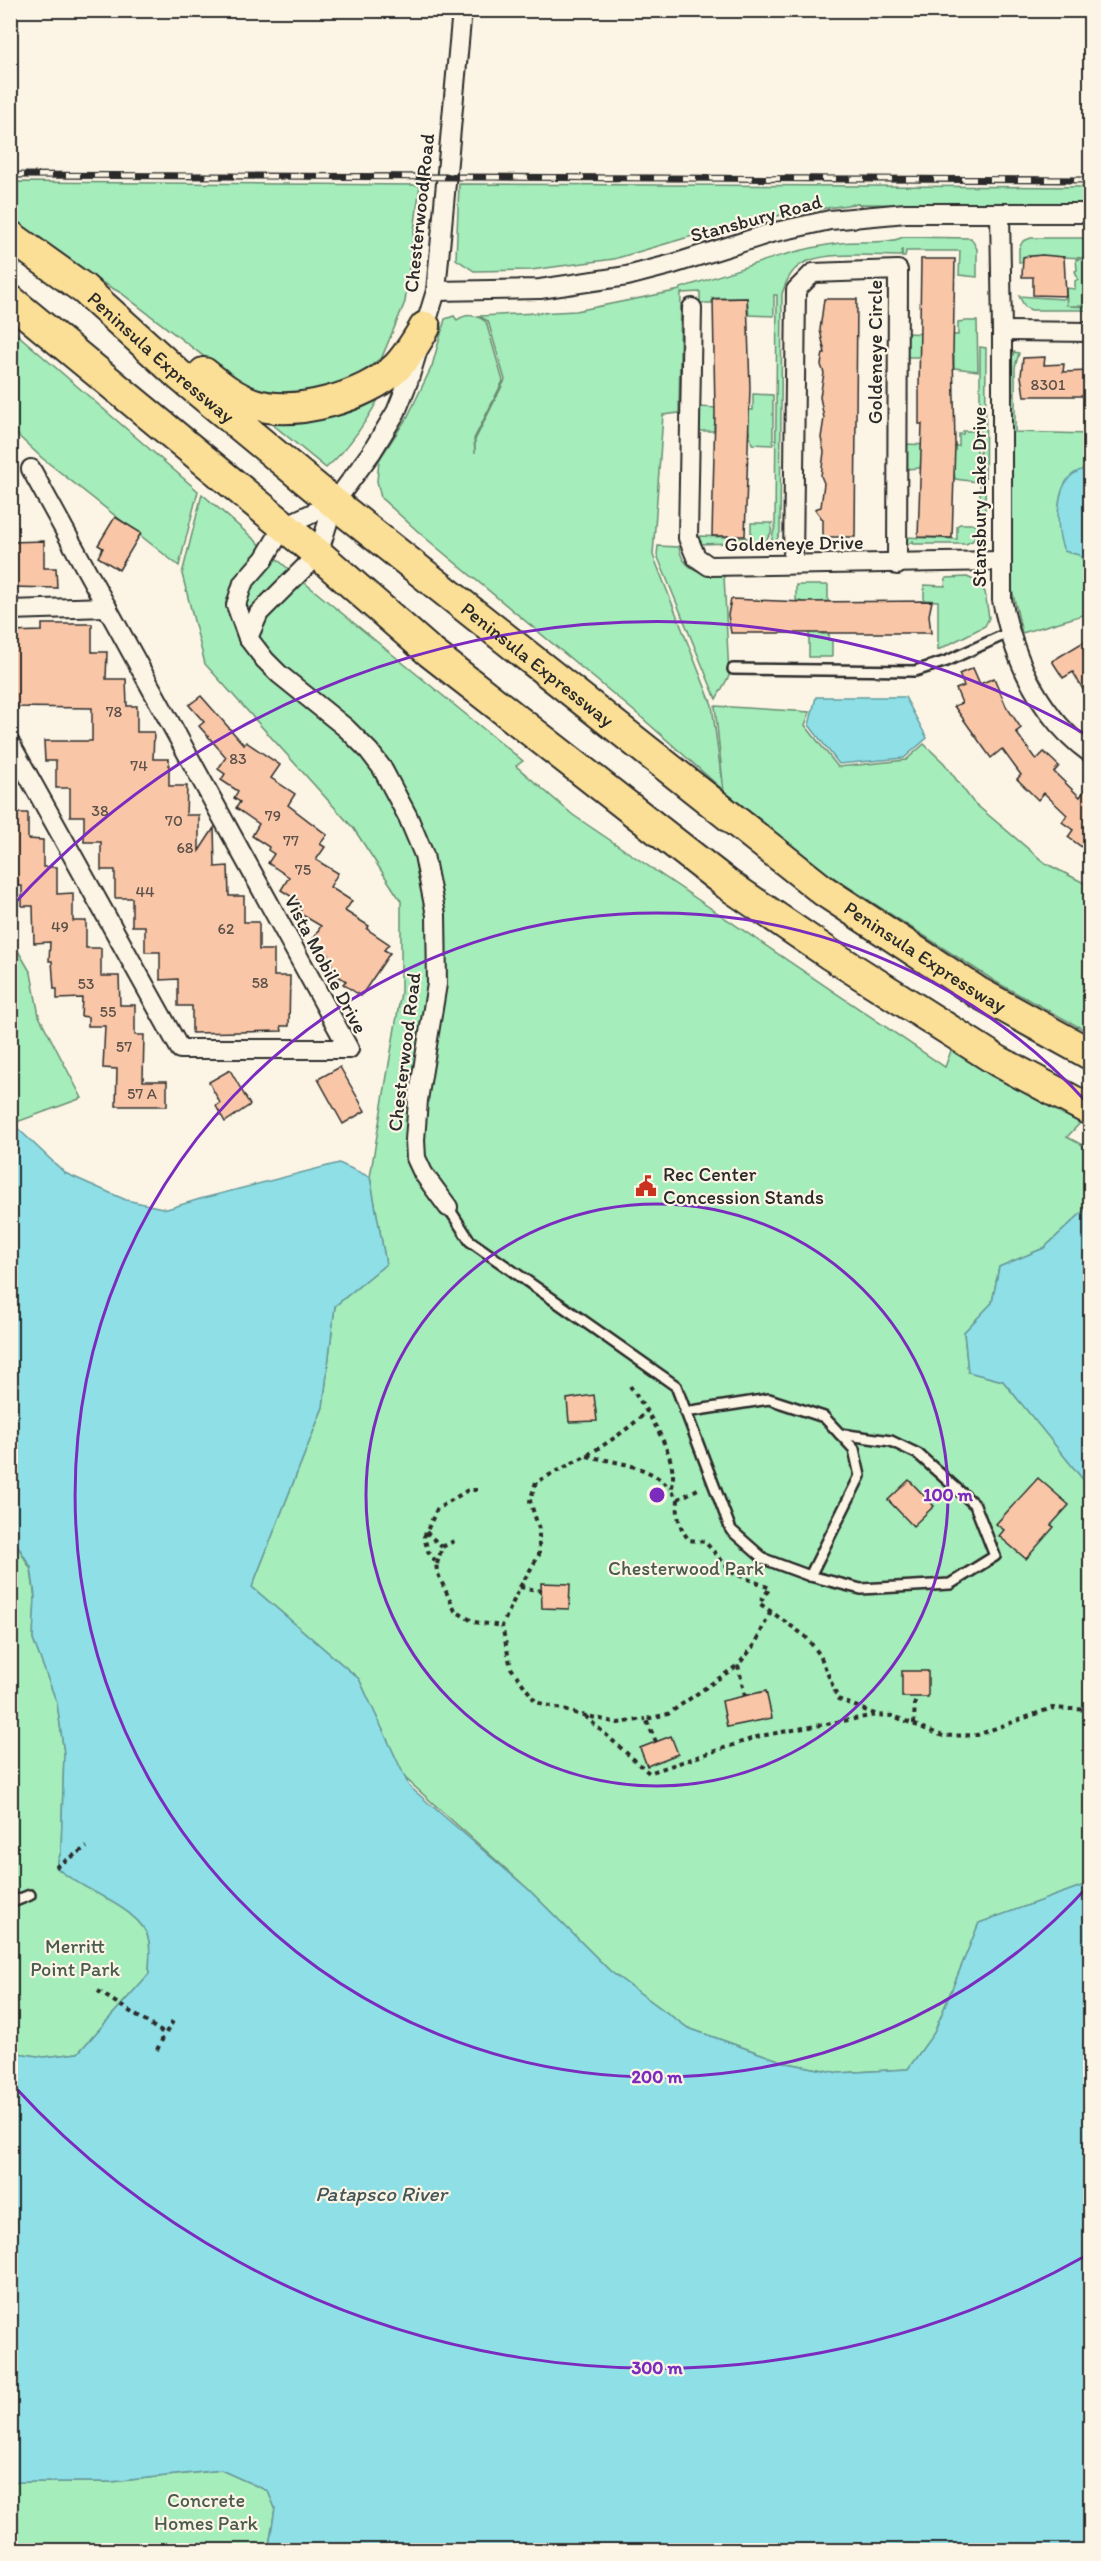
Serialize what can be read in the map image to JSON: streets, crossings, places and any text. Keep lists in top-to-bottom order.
{
  "streets": {
    "main road": ["Peninsula Expressway"],
    "street": [
      "Chesterwood Road",
      "Stansbury Road",
      "Goldeneye Circle",
      "Stansbury Lake Drive",
      "Goldeneye Drive",
      "Vista Mobile Drive"
    ]
  },
  "crossings": [
    ["Chesterwood Road", "Stansbury Road"],
    ["Chesterwood Road", "Peninsula Expressway"],
    ["Stansbury Road", "Stansbury Lake Drive"],
    ["Goldeneye Circle", "Goldeneye Drive"],
    ["Stansbury Lake Drive", "Goldeneye Drive"]
  ],
  "water": ["Patapsco River"],
  "parks": ["Chesterwood Park", "Merritt Point Park", "Concrete Homes Park"],
  "places": {
    "public building": ["Rec Center Concession Stands"]
  },
  "house_numbers": [
    "8301",
    "78",
    "83",
    "74",
    "38",
    "79",
    "70",
    "77",
    "68",
    "75",
    "44",
    "49",
    "62",
    "58",
    "53",
    "55",
    "57",
    "57 A"
  ],
  "rings": ["100 m", "200 m", "300 m"]
}
